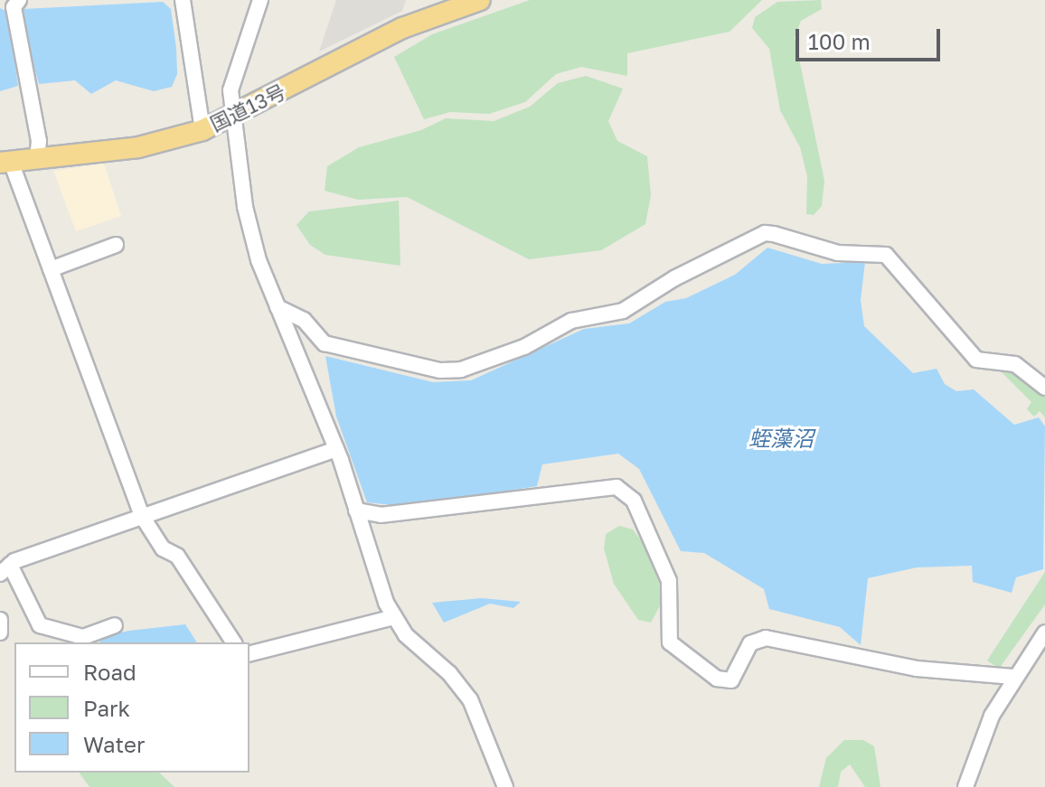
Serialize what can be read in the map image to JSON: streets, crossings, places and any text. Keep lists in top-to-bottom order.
{
  "streets": {
    "highway": ["国道13号"]
  },
  "water": ["蛭藻沼"],
  "legend": ["Road", "Park", "Water"],
  "scale_bar": "100 m"
}
